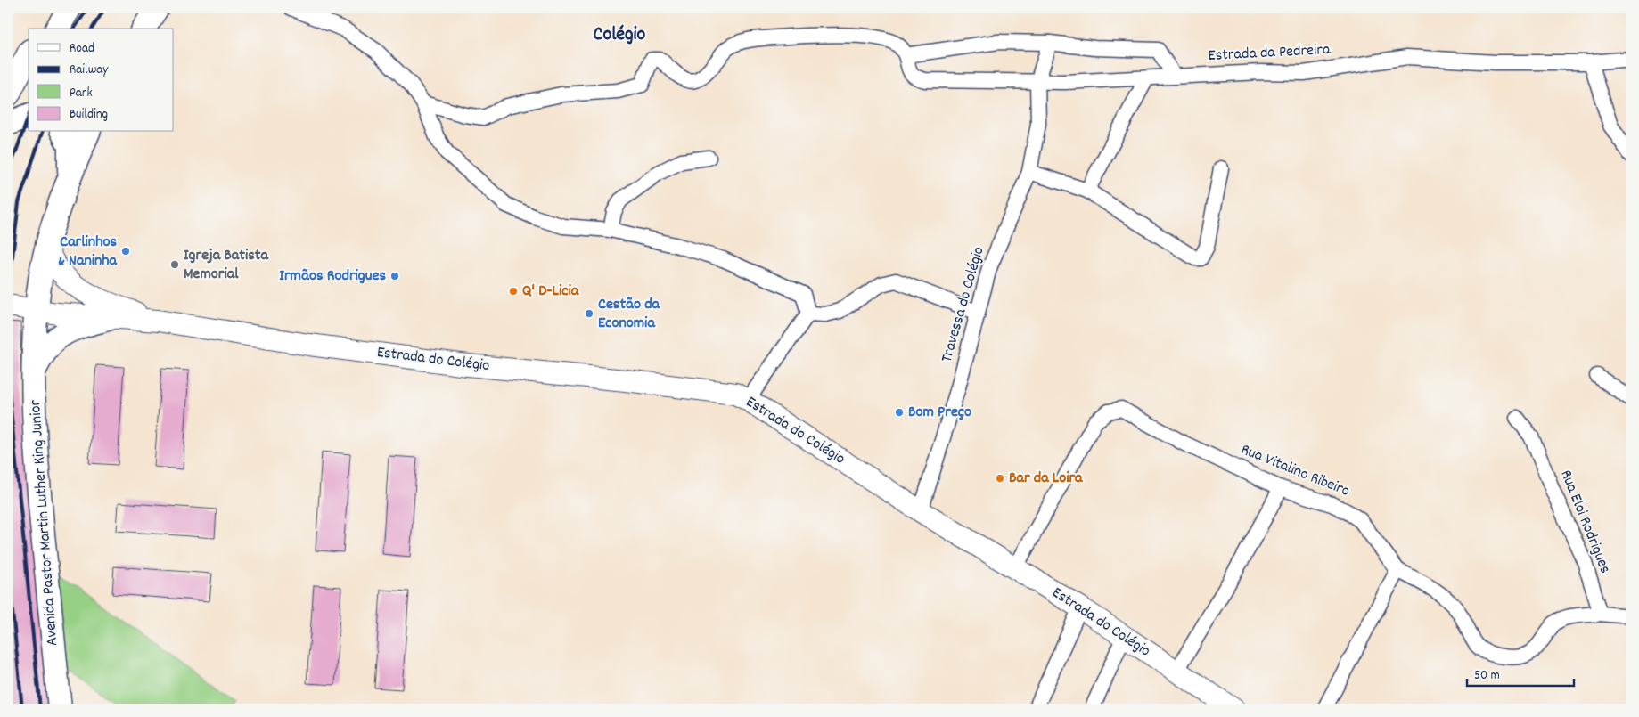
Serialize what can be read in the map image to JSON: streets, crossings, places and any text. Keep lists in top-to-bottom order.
{
  "streets": {
    "main road": ["Estrada do Colégio", "Avenida Pastor Martin Luther King Junior"],
    "street": [
      "Estrada da Pedreira",
      "Travessa do Colégio",
      "Rua Vitalino Ribeiro",
      "Rua Eloi Rodrigues"
    ]
  },
  "crossings": [
    ["Estrada da Pedreira", "Travessa do Colégio"],
    ["Travessa do Colégio", "Estrada do Colégio"],
    ["Estrada do Colégio", "Rua Vitalino Ribeiro"],
    ["Estrada do Colégio", "Avenida Pastor Martin Luther King Junior"]
  ],
  "districts": ["Colégio"],
  "places": [
    "Carlinhos & Naninha",
    "Igreja Batista Memorial",
    "Irmãos Rodrigues",
    "Q' D-Licia",
    "Cestão da Economia",
    "Bom Preço",
    "Bar da Loira"
  ],
  "legend": [
    "Road",
    "Railway",
    "Park",
    "Building"
  ],
  "scale_bar": "50 m"
}
